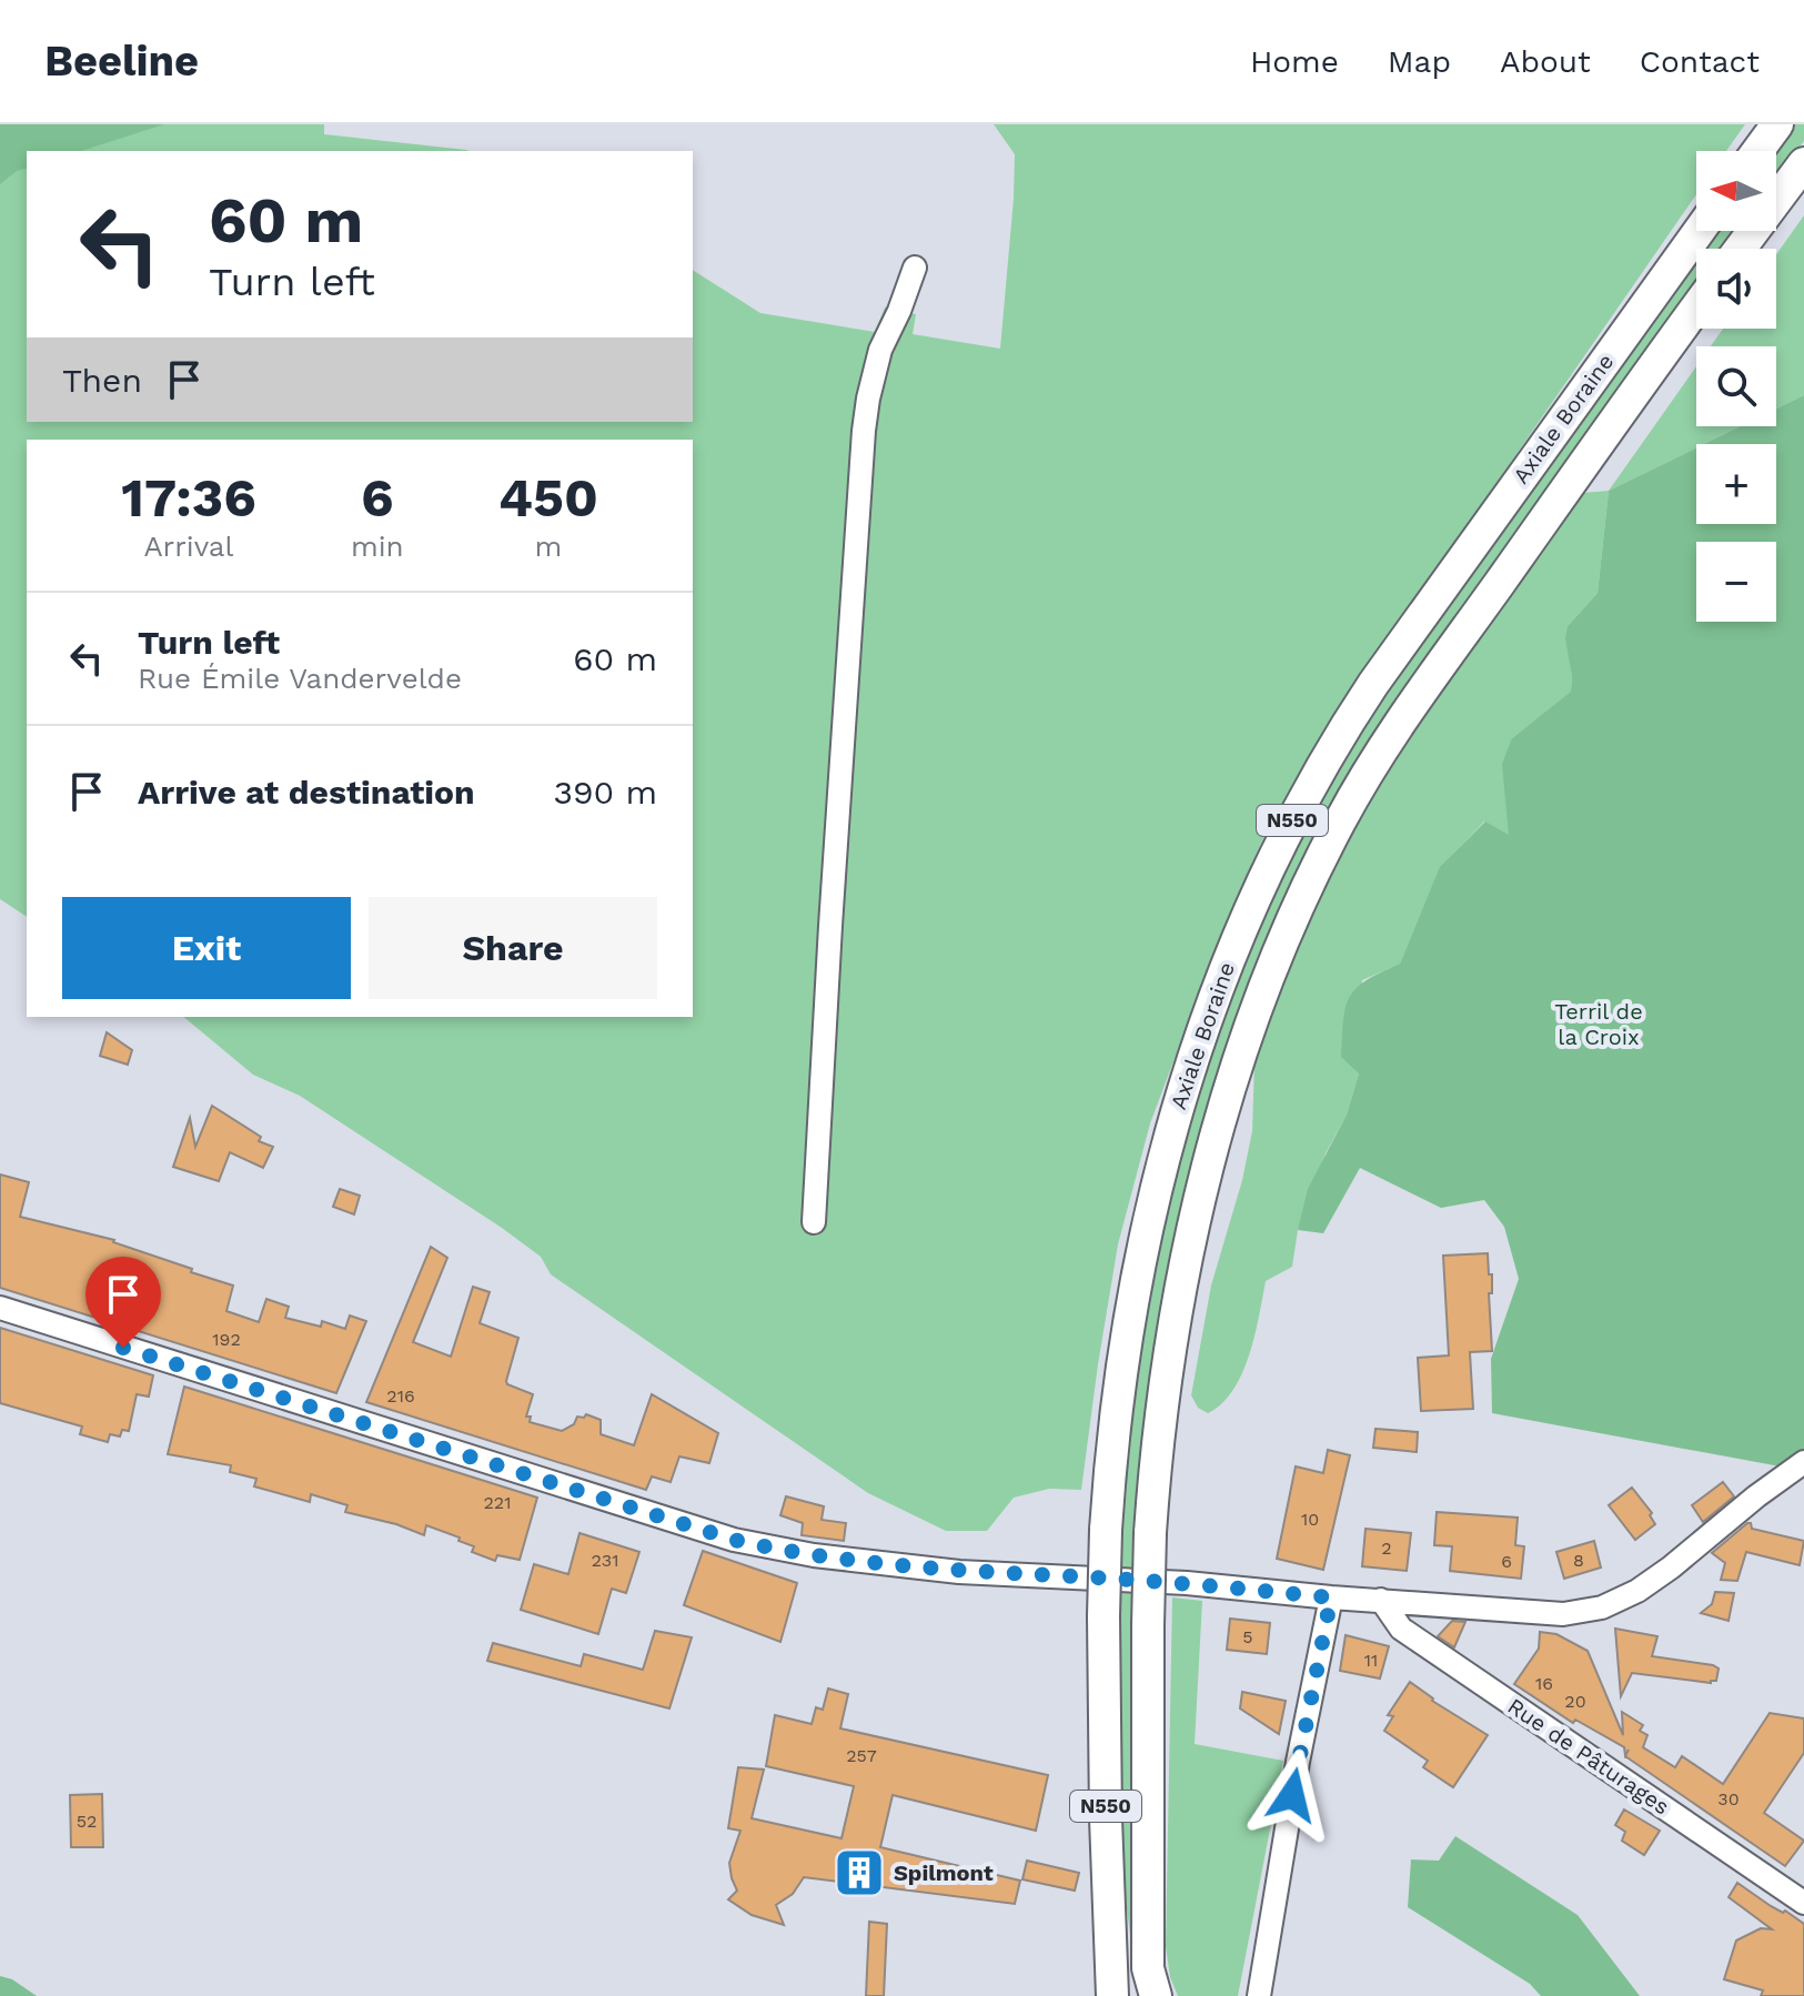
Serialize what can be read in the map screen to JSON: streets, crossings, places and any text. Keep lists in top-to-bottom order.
{
  "streets": {
    "highway": ["Axiale Boraine", "N550"],
    "street": ["Rue de Pâturages"]
  },
  "parks": ["Terril de la Croix"],
  "places": {
    "building": ["Spilmont"]
  },
  "house_numbers": [
    "192",
    "216",
    "221",
    "10",
    "2",
    "231",
    "8",
    "6",
    "5",
    "11",
    "16",
    "20",
    "257",
    "30",
    "52"
  ],
  "north": "left",
  "page": {
    "header": "Beeline",
    "nav": [
      "Home",
      "Map",
      "About",
      "Contact"
    ],
    "map_buttons": ["+", "−"],
    "turn": ["60 m", "Turn left"],
    "then": "Then",
    "eta": [
      "17:36",
      "Arrival",
      "6",
      "min",
      "450",
      "m"
    ],
    "list": [
      {
        "name": "Turn left",
        "note": "Rue Émile Vandervelde",
        "value": "60 m"
      },
      {
        "name": "Arrive at destination",
        "value": "390 m"
      }
    ],
    "buttons": ["Exit", "Share"]
  }
}
